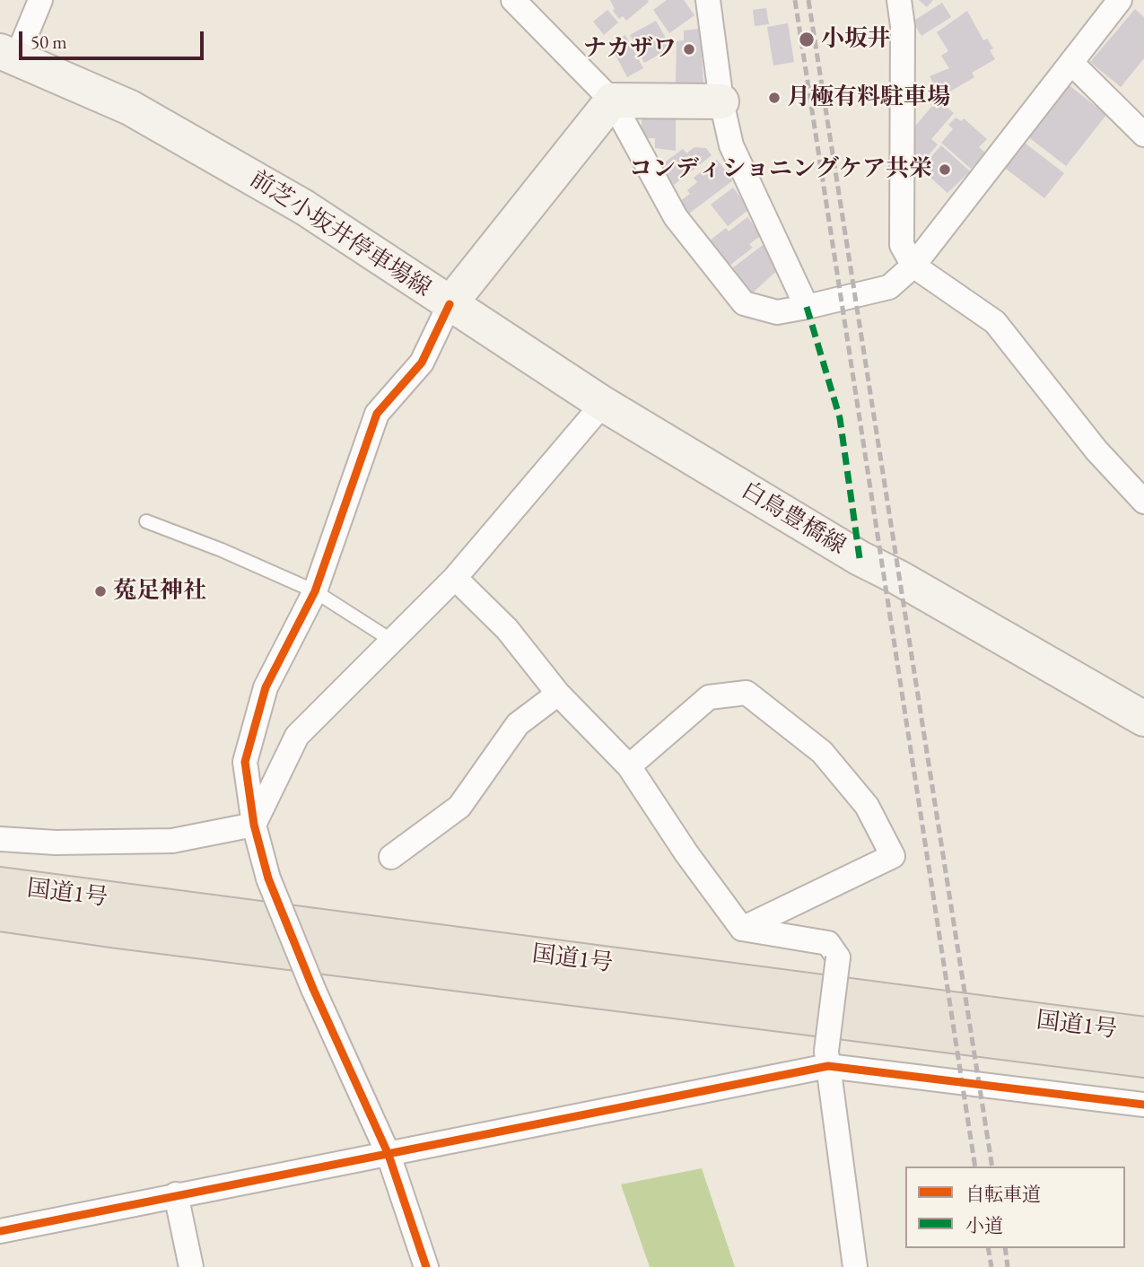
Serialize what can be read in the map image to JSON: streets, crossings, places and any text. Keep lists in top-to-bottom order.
{
  "streets": {
    "highway": ["国道1号"],
    "main road": ["前芝小坂井停車場線", "白鳥豊橋線"]
  },
  "crossings": [
    ["前芝小坂井停車場線", "白鳥豊橋線"]
  ],
  "places": [
    "小坂井",
    "ナカザワ",
    "月極有料駐車場",
    "コンディショニングケア共栄",
    "菟足神社"
  ],
  "legend": ["自転車道", "小道"],
  "scale_bar": "50 m"
}
